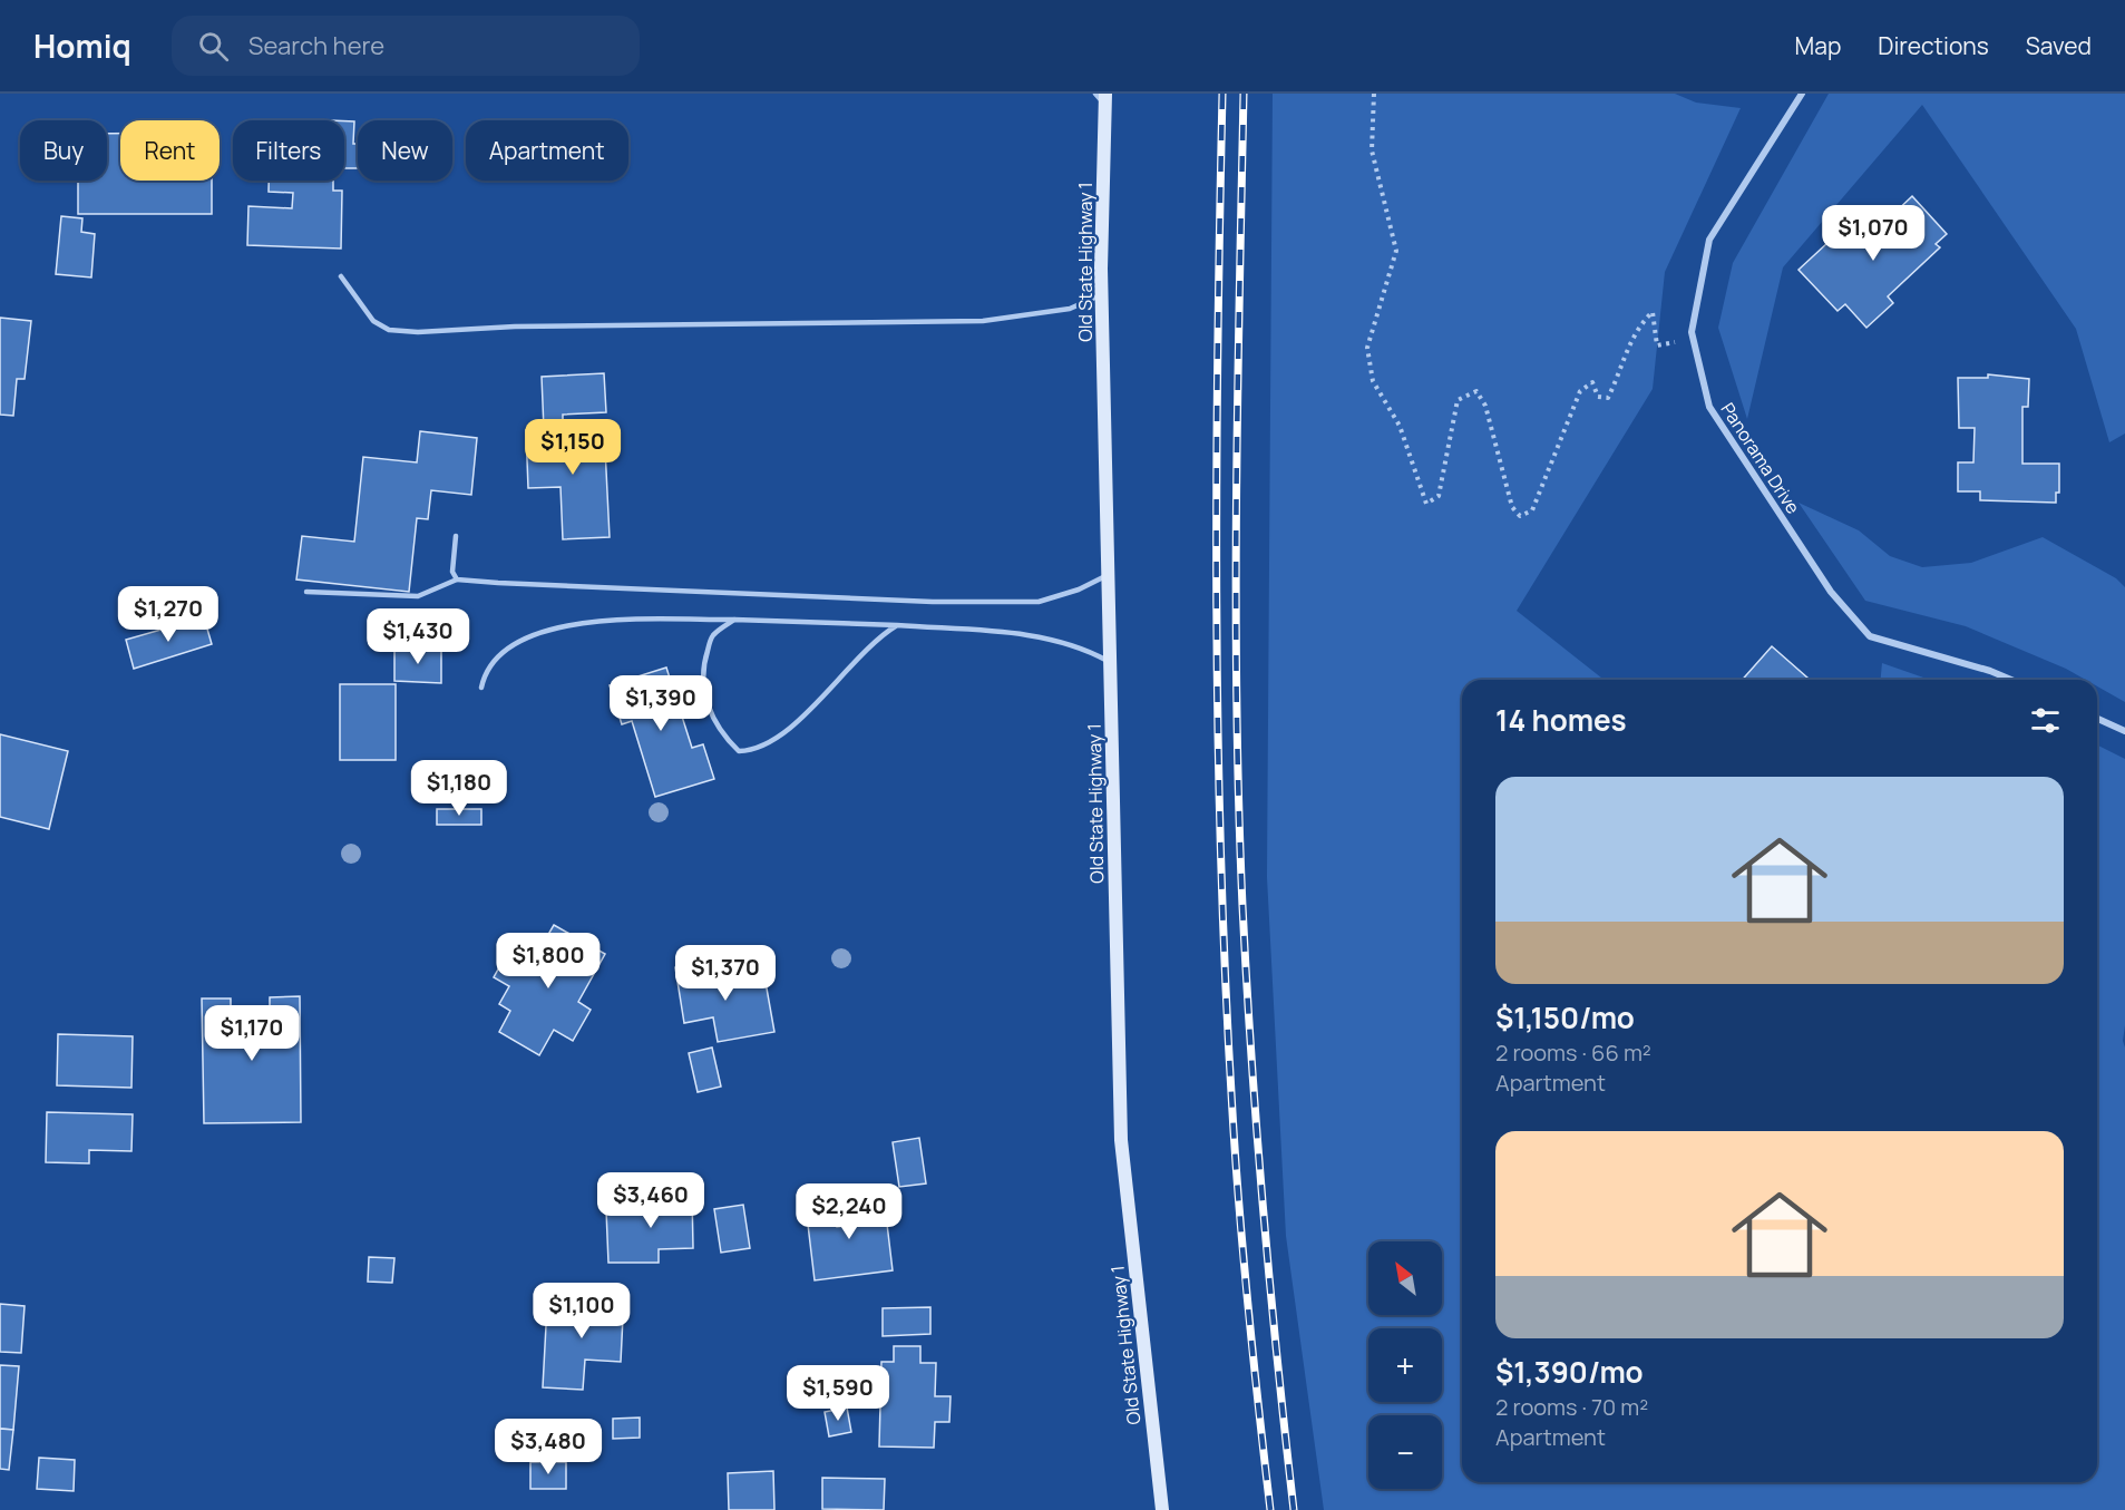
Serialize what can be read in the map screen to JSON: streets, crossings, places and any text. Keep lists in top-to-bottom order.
{
  "streets": {
    "main road": ["Old State Highway 1"],
    "street": ["Panorama Drive"]
  },
  "north": "top left",
  "page": {
    "header": "Homiq",
    "search": "Search here",
    "nav": ["Map", "Directions", "Saved"],
    "chip": [
      "Buy",
      "Rent",
      "Filters",
      "New",
      "Apartment"
    ],
    "price": [
      "$1,070",
      "$1,150",
      "$1,270",
      "$1,430",
      "$1,390",
      "$1,180",
      "$1,800",
      "$1,370",
      "$1,170",
      "$3,460",
      "$2,240",
      "$1,100",
      "$1,590",
      "$3,480"
    ],
    "heading": "14 homes",
    "list": [
      {
        "name": "$1,150/mo",
        "note": "2 rooms · 66 m² · Apartment"
      },
      {
        "name": "$1,390/mo",
        "note": "2 rooms · 70 m² · Apartment"
      }
    ],
    "map_buttons": ["+", "−"]
  }
}
